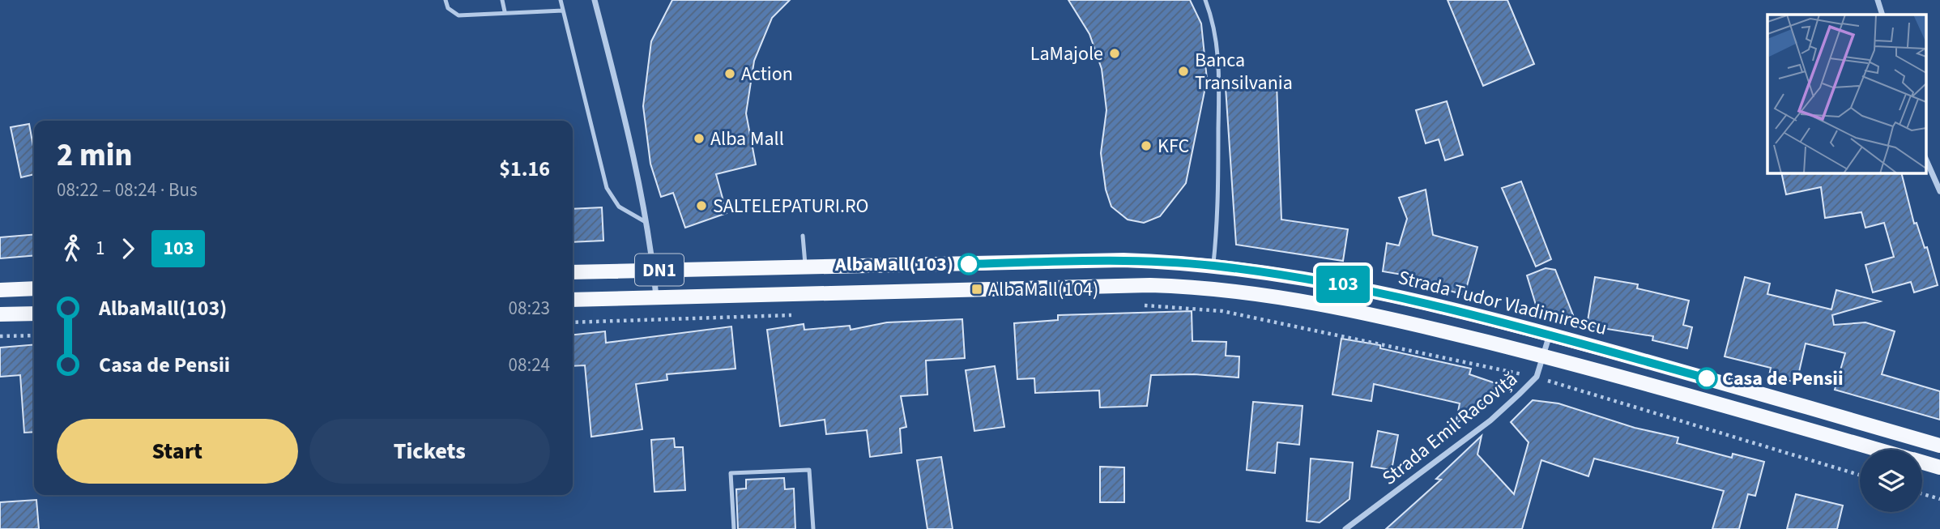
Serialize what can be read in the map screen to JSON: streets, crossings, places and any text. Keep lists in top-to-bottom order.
{
  "streets": {
    "main road": ["DN1", "Strada Tudor Vladimirescu"],
    "street": ["Strada Emil Racoviță"]
  },
  "crossings": [
    ["DN1", "Strada Emil Racoviță"],
    ["Strada Tudor Vladimirescu", "Strada Emil Racoviță"]
  ],
  "places": {
    "other": [
      "LaMajole",
      "Banca Transilvania",
      "Action",
      "Alba Mall",
      "KFC",
      "SALTELEPATURI.RO",
      "AlbaMall(103)",
      "Casa de Pensii"
    ],
    "transit": ["AlbaMall(104)"]
  },
  "lines": ["bus line 103"],
  "page": {
    "on_map": "103",
    "heading": ["2 min", "08:22 – 08:24 · Bus", "$1.16"],
    "legs": ["1", "103"],
    "list": [
      {
        "name": "AlbaMall(103)",
        "value": "08:23"
      },
      {
        "name": "Casa de Pensii",
        "value": "08:24"
      }
    ],
    "buttons": ["Start", "Tickets"]
  }
}
